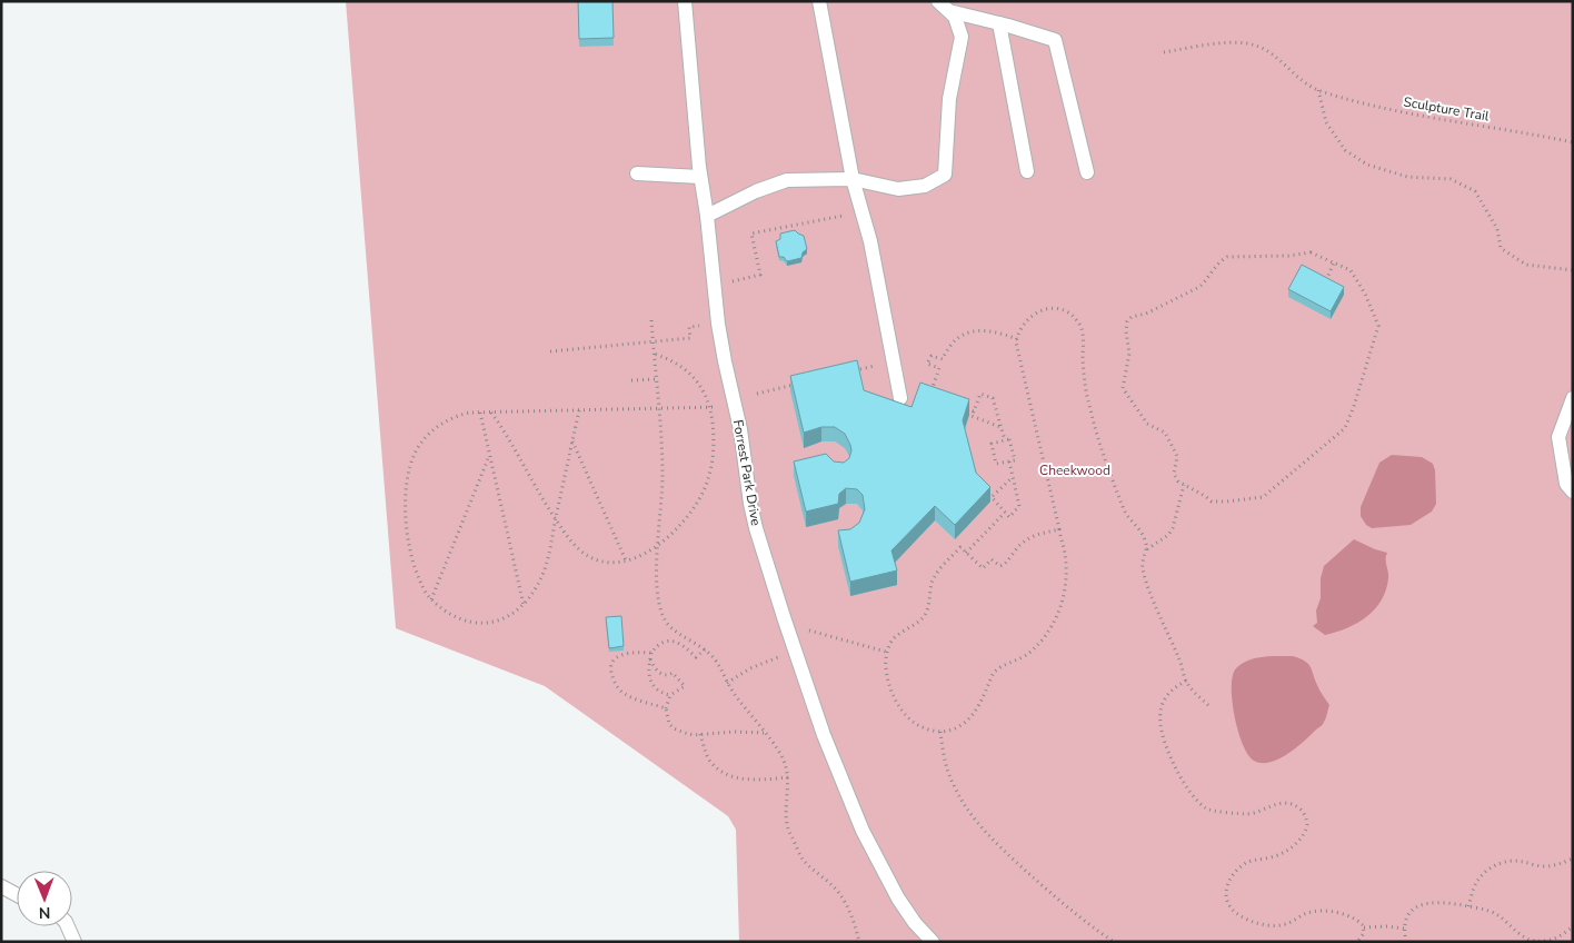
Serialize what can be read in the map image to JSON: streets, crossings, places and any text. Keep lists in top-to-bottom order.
{
  "streets": {
    "lane": ["Forrest Park Drive"],
    "path": ["Sculpture Trail"]
  },
  "parks": ["Cheekwood"],
  "north": "bottom"
}
